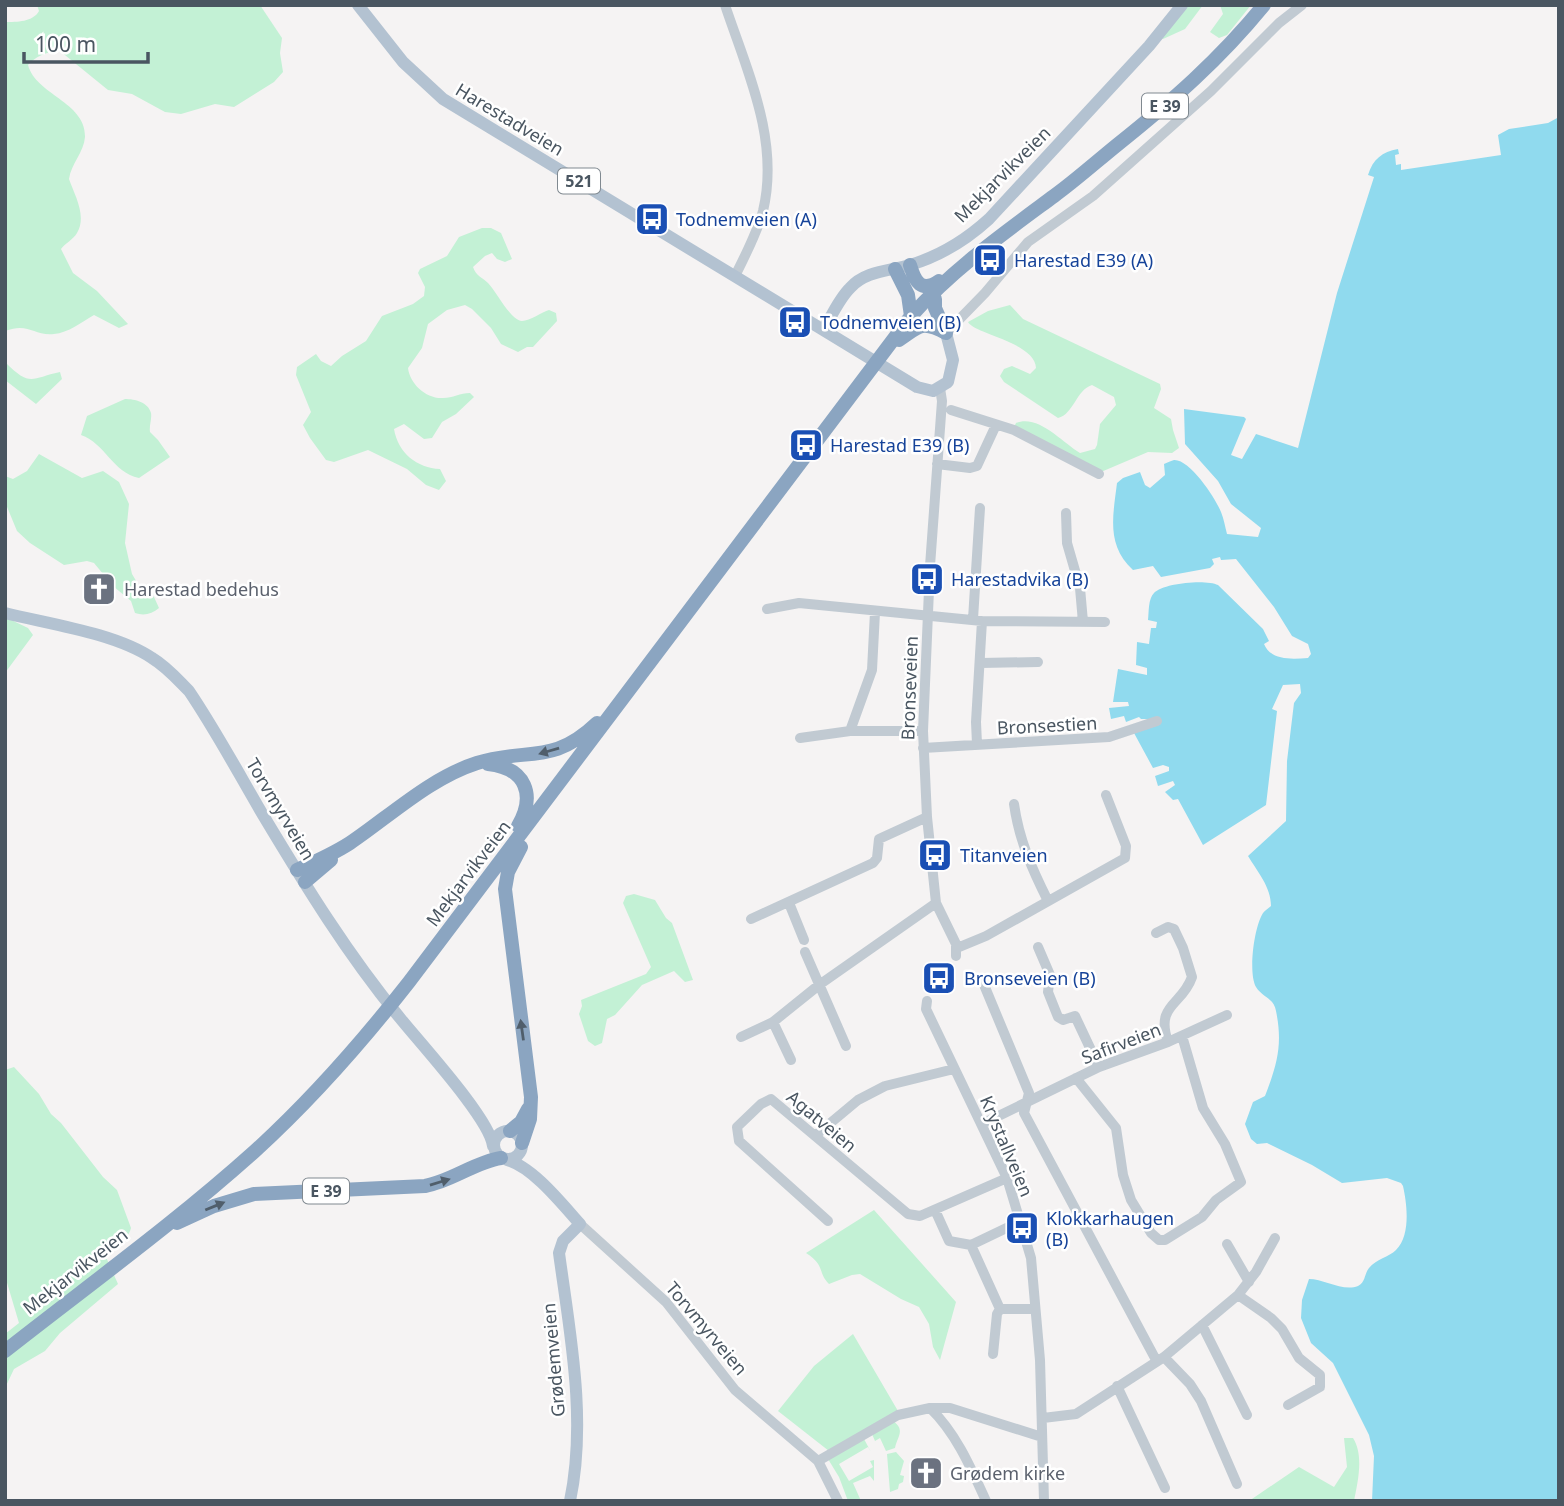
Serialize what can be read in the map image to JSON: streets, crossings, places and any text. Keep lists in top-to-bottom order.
{
  "streets": {
    "highway": ["E 39", "Mekjarvikveien"],
    "main road": [
      "Harestadveien",
      "521",
      "Torvmyrveien",
      "Grødemveien"
    ],
    "street": [
      "Bronseveien",
      "Bronsestien",
      "Safirveien",
      "Agatveien",
      "Krystallveien"
    ]
  },
  "crossings": [
    ["E 39", "Mekjarvikveien"],
    ["E 39", "Torvmyrveien"],
    ["Harestadveien", "Mekjarvikveien"],
    ["Harestadveien", "Bronseveien"],
    ["Bronseveien", "Bronsestien"],
    ["Torvmyrveien", "Grødemveien"],
    ["Safirveien", "Krystallveien"],
    ["Agatveien", "Krystallveien"]
  ],
  "places": {
    "bus stop": [
      "Todnemveien (A)",
      "Harestad E39 (A)",
      "Todnemveien (B)",
      "Harestad E39 (B)",
      "Harestadvika (B)",
      "Titanveien",
      "Bronseveien (B)",
      "Klokkarhaugen (B)"
    ],
    "church": ["Harestad bedehus", "Grødem kirke"]
  },
  "scale_bar": "100 m"
}
